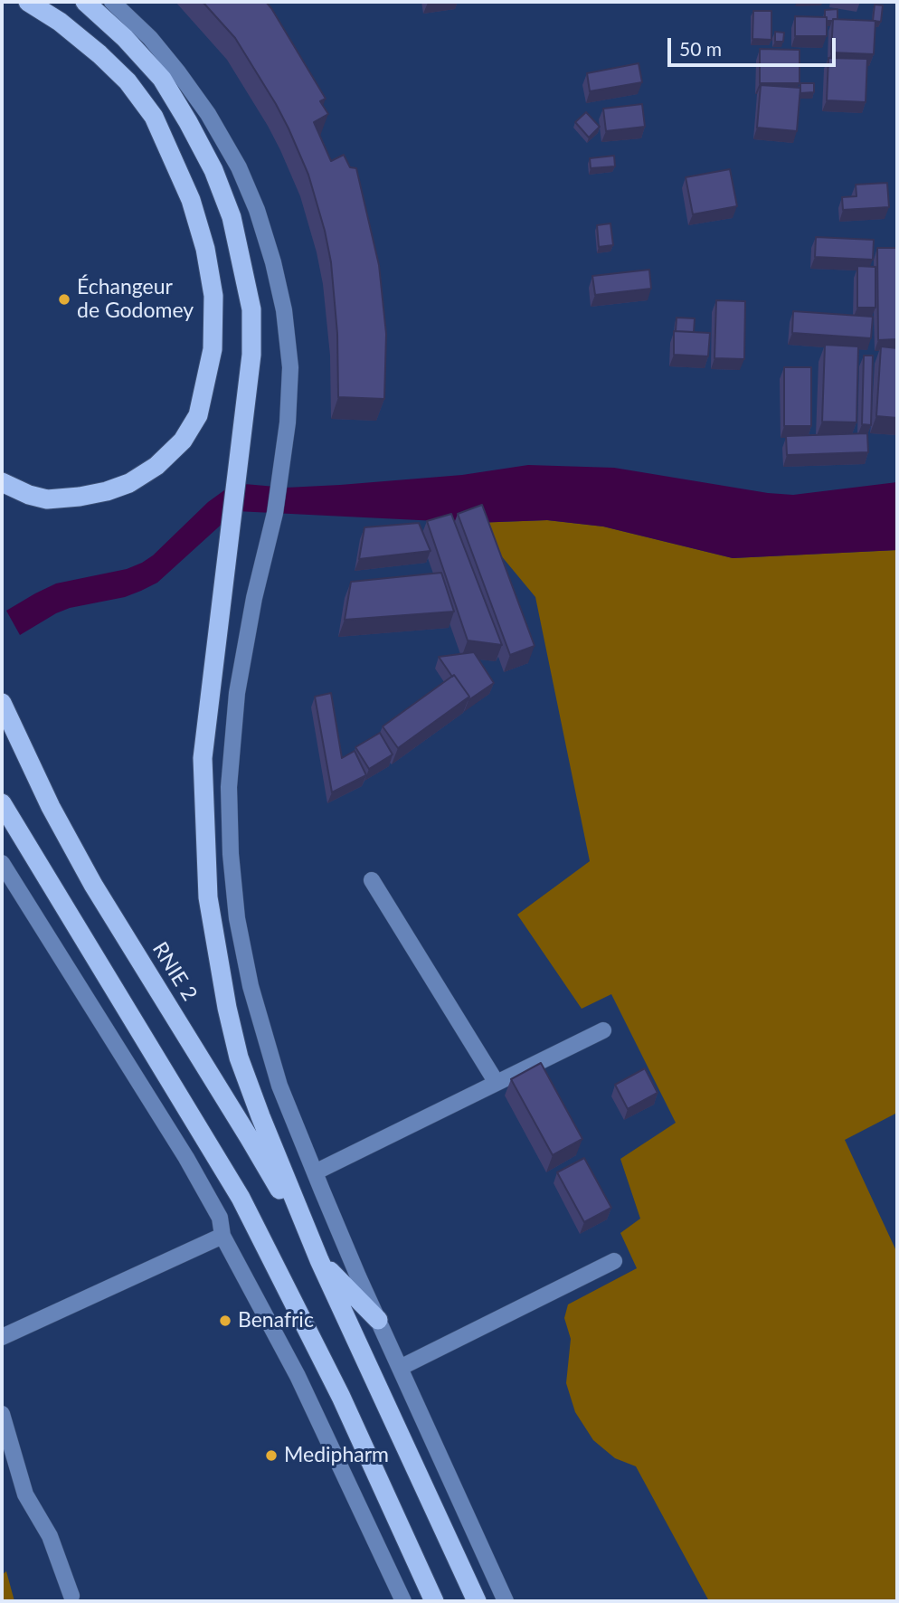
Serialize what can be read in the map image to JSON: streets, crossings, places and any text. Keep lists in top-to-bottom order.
{
  "streets": {
    "highway": ["RNIE 2"]
  },
  "places": ["Échangeur de Godomey", "Benafric", "Medipharm"],
  "scale_bar": "50 m"
}
